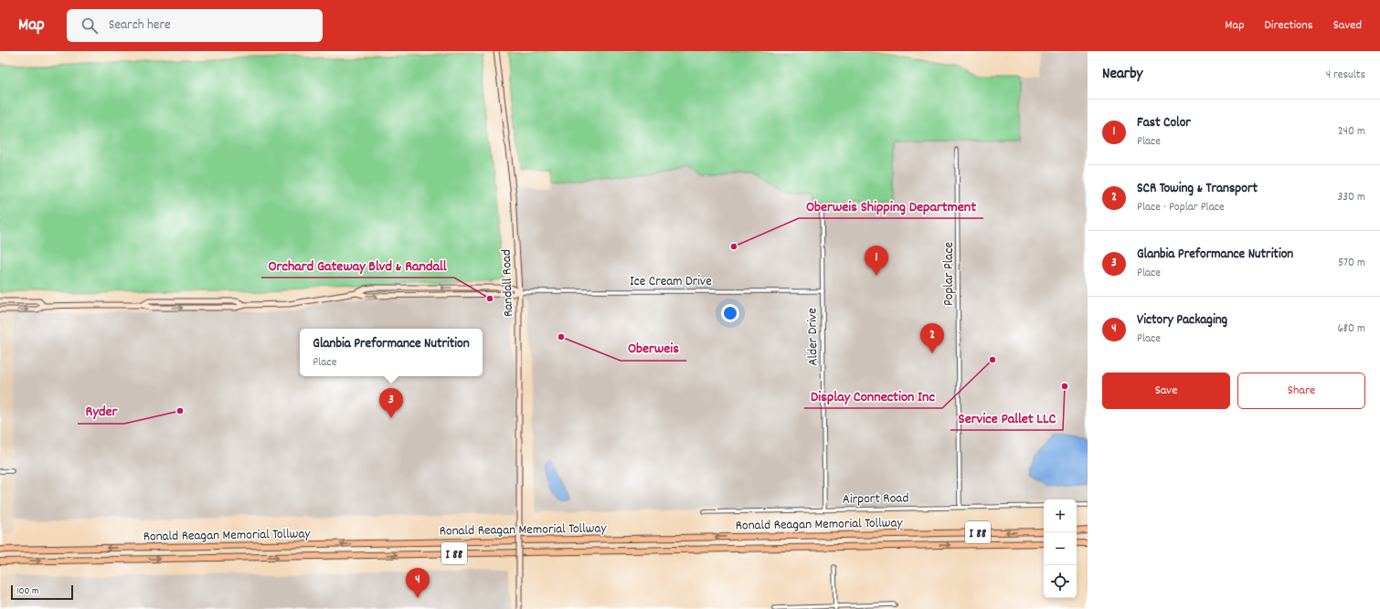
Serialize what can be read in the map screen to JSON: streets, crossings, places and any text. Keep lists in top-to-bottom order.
{
  "streets": {
    "highway": ["Ronald Reagan Memorial Tollway", "I 88"],
    "street": [
      "Poplar Place",
      "Ice Cream Drive",
      "Randall Road",
      "Alder Drive",
      "Airport Road"
    ]
  },
  "crossings": [
    ["Poplar Place", "Airport Road"],
    ["Ice Cream Drive", "Randall Road"],
    ["Ice Cream Drive", "Alder Drive"],
    ["Alder Drive", "Airport Road"]
  ],
  "places": [
    "Oberweis Shipping Department",
    "Orchard Gateway Blvd & Randall",
    "Oberweis",
    "Display Connection Inc",
    "Service Pallet LLC",
    "Ryder"
  ],
  "scale_bar": "100 m",
  "page": {
    "header": "Map",
    "search": "Search here",
    "nav": ["Map", "Directions", "Saved"],
    "heading": ["Nearby", "4 results"],
    "list": [
      {
        "mark": "1",
        "name": "Fast Color",
        "note": "Place",
        "value": "240 m"
      },
      {
        "mark": "2",
        "name": "SCR Towing & Transport",
        "note": "Place · Poplar Place",
        "value": "330 m"
      },
      {
        "mark": "3",
        "name": "Glanbia Preformance Nutrition",
        "note": "Place",
        "value": "570 m"
      },
      {
        "mark": "4",
        "name": "Victory Packaging",
        "note": "Place",
        "value": "680 m"
      }
    ],
    "pins": [
      "1",
      "2",
      "3",
      "4"
    ],
    "popup": ["Glanbia Preformance Nutrition", "Place"],
    "buttons": ["Save", "Share"],
    "map_buttons": ["+", "−"],
    "scale": "100 m"
  }
}
